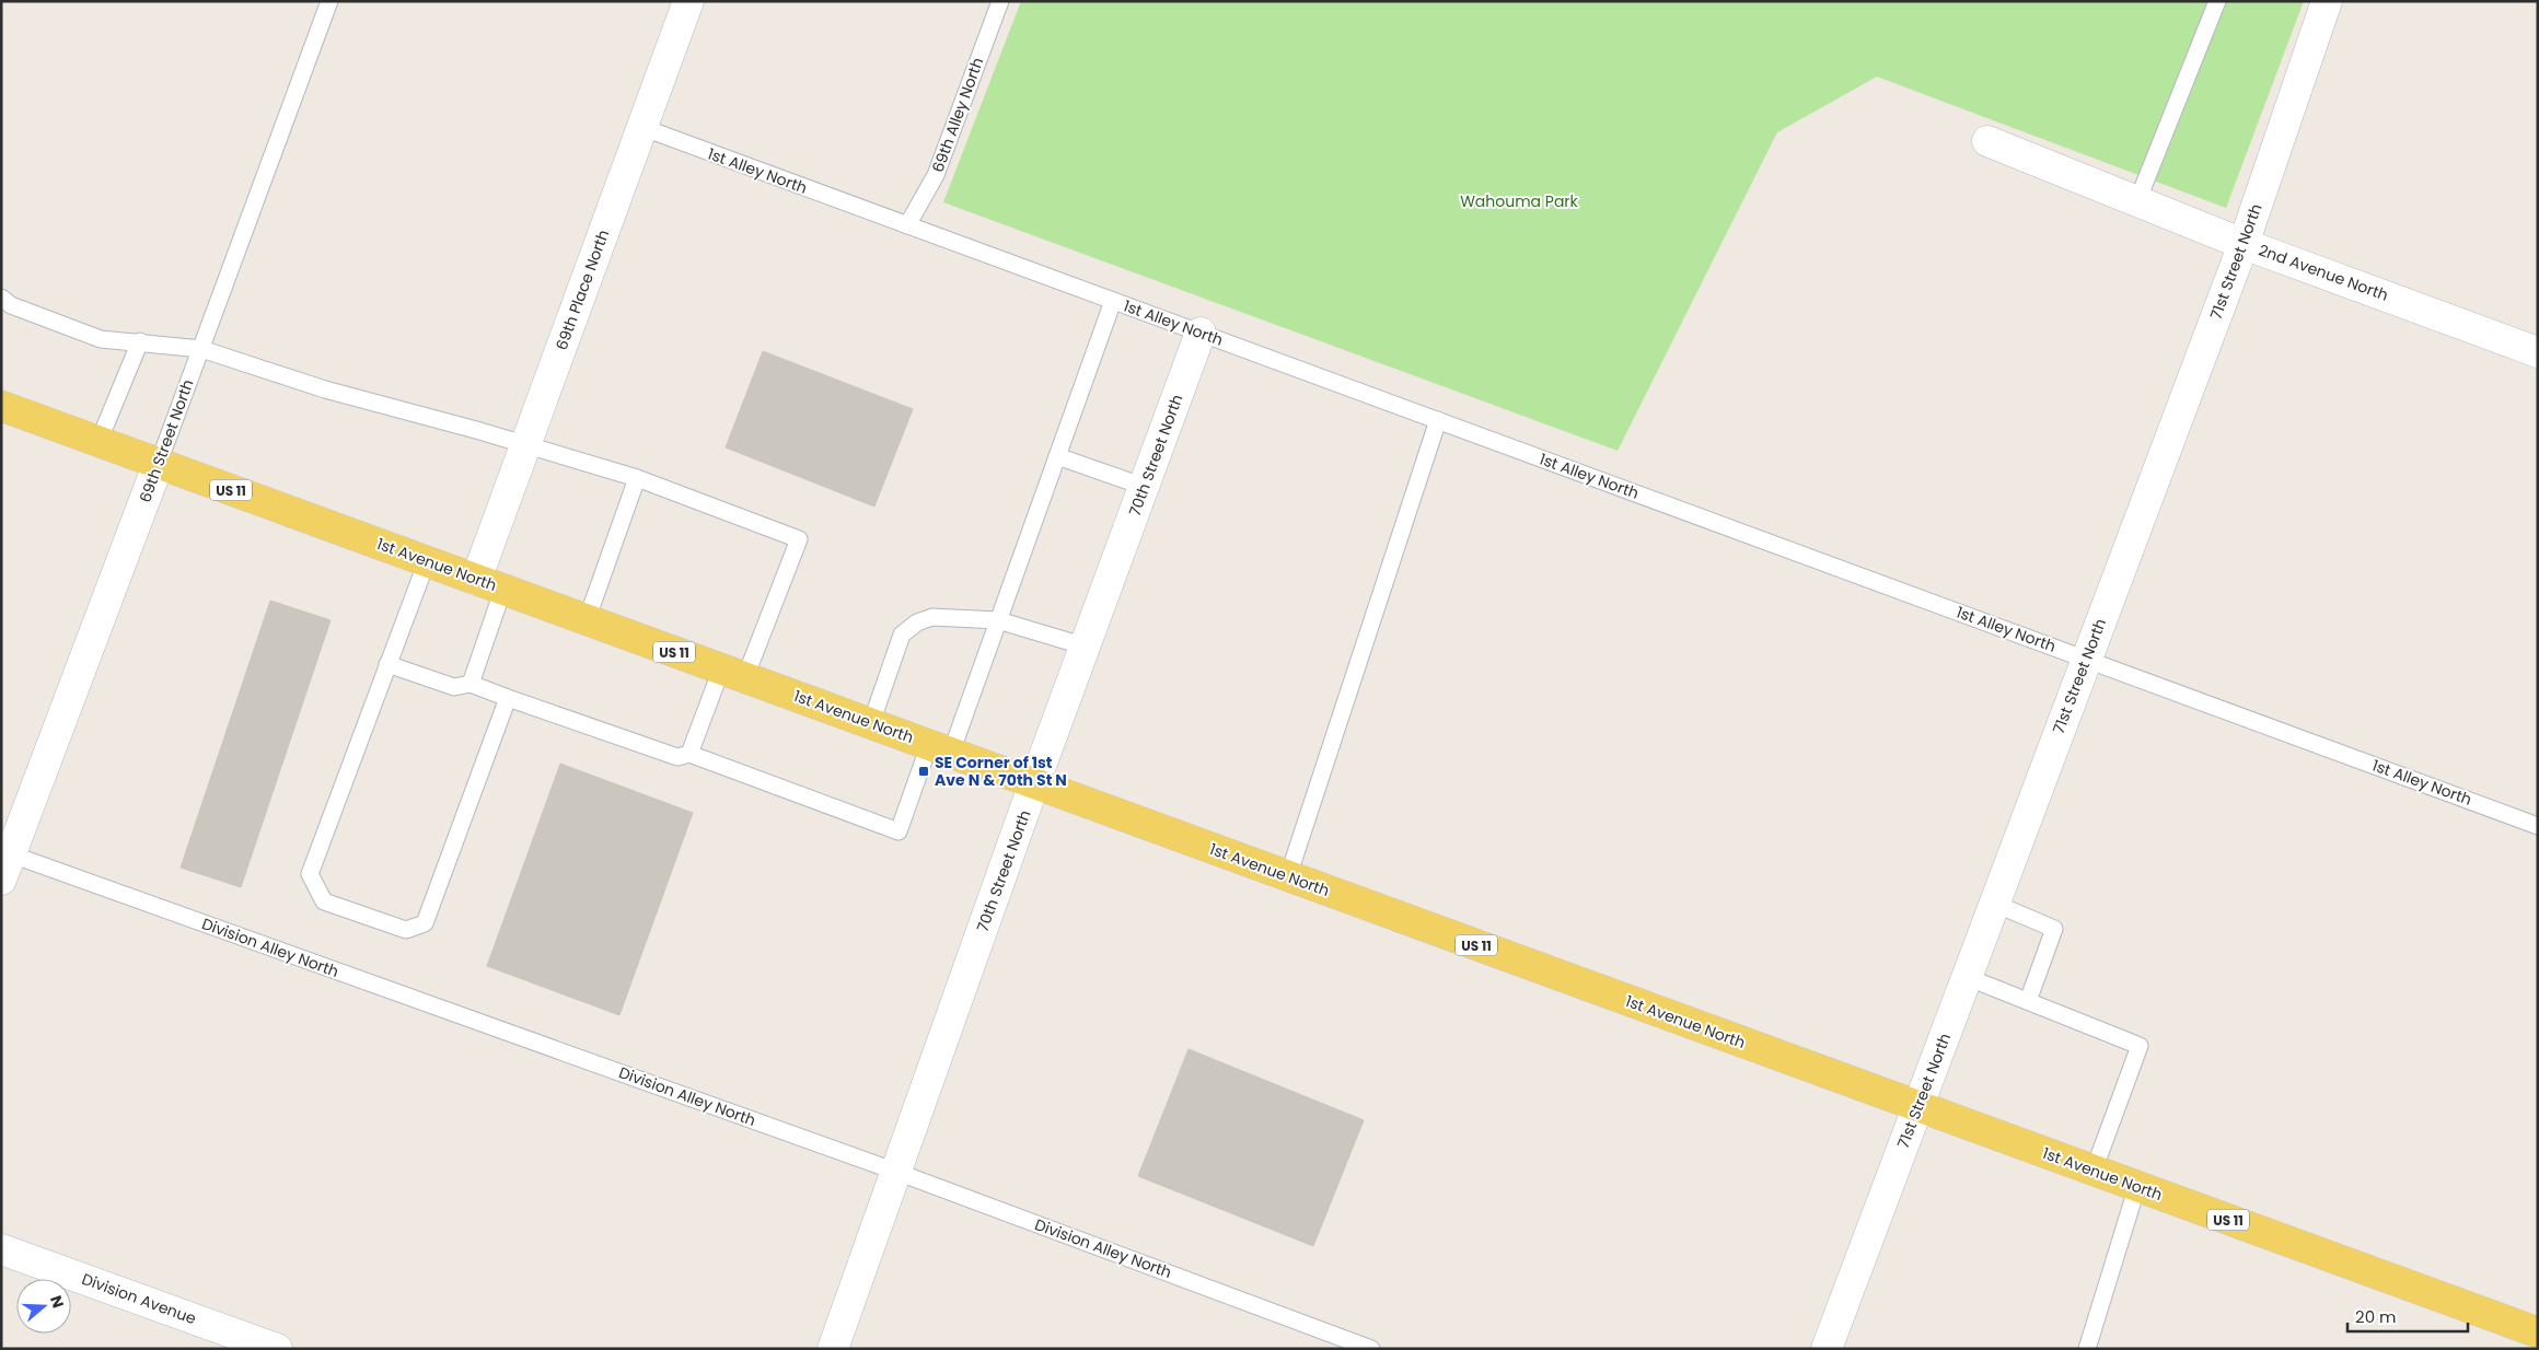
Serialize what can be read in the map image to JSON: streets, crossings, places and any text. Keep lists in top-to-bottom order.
{
  "streets": {
    "main road": ["US 11", "1st Avenue North"],
    "street": [
      "71st Street North",
      "2nd Avenue North",
      "69th Place North",
      "69th Street North",
      "70th Street North",
      "Division Avenue"
    ],
    "lane": ["69th Alley North", "1st Alley North", "Division Alley North"]
  },
  "crossings": [
    ["69th Alley North", "1st Alley North"],
    ["1st Alley North", "71st Street North"],
    ["1st Alley North", "69th Place North"],
    ["1st Alley North", "70th Street North"],
    ["71st Street North", "2nd Avenue North"],
    ["71st Street North", "1st Avenue North"],
    ["69th Place North", "1st Avenue North"],
    ["69th Street North", "1st Avenue North"],
    ["69th Street North", "Division Alley North"],
    ["70th Street North", "1st Avenue North"],
    ["70th Street North", "Division Alley North"]
  ],
  "parks": ["Wahouma Park"],
  "places": {
    "transit": ["SE Corner of 1st Ave N & 70th St N"]
  },
  "scale_bar": "20 m",
  "north": "right"
}
